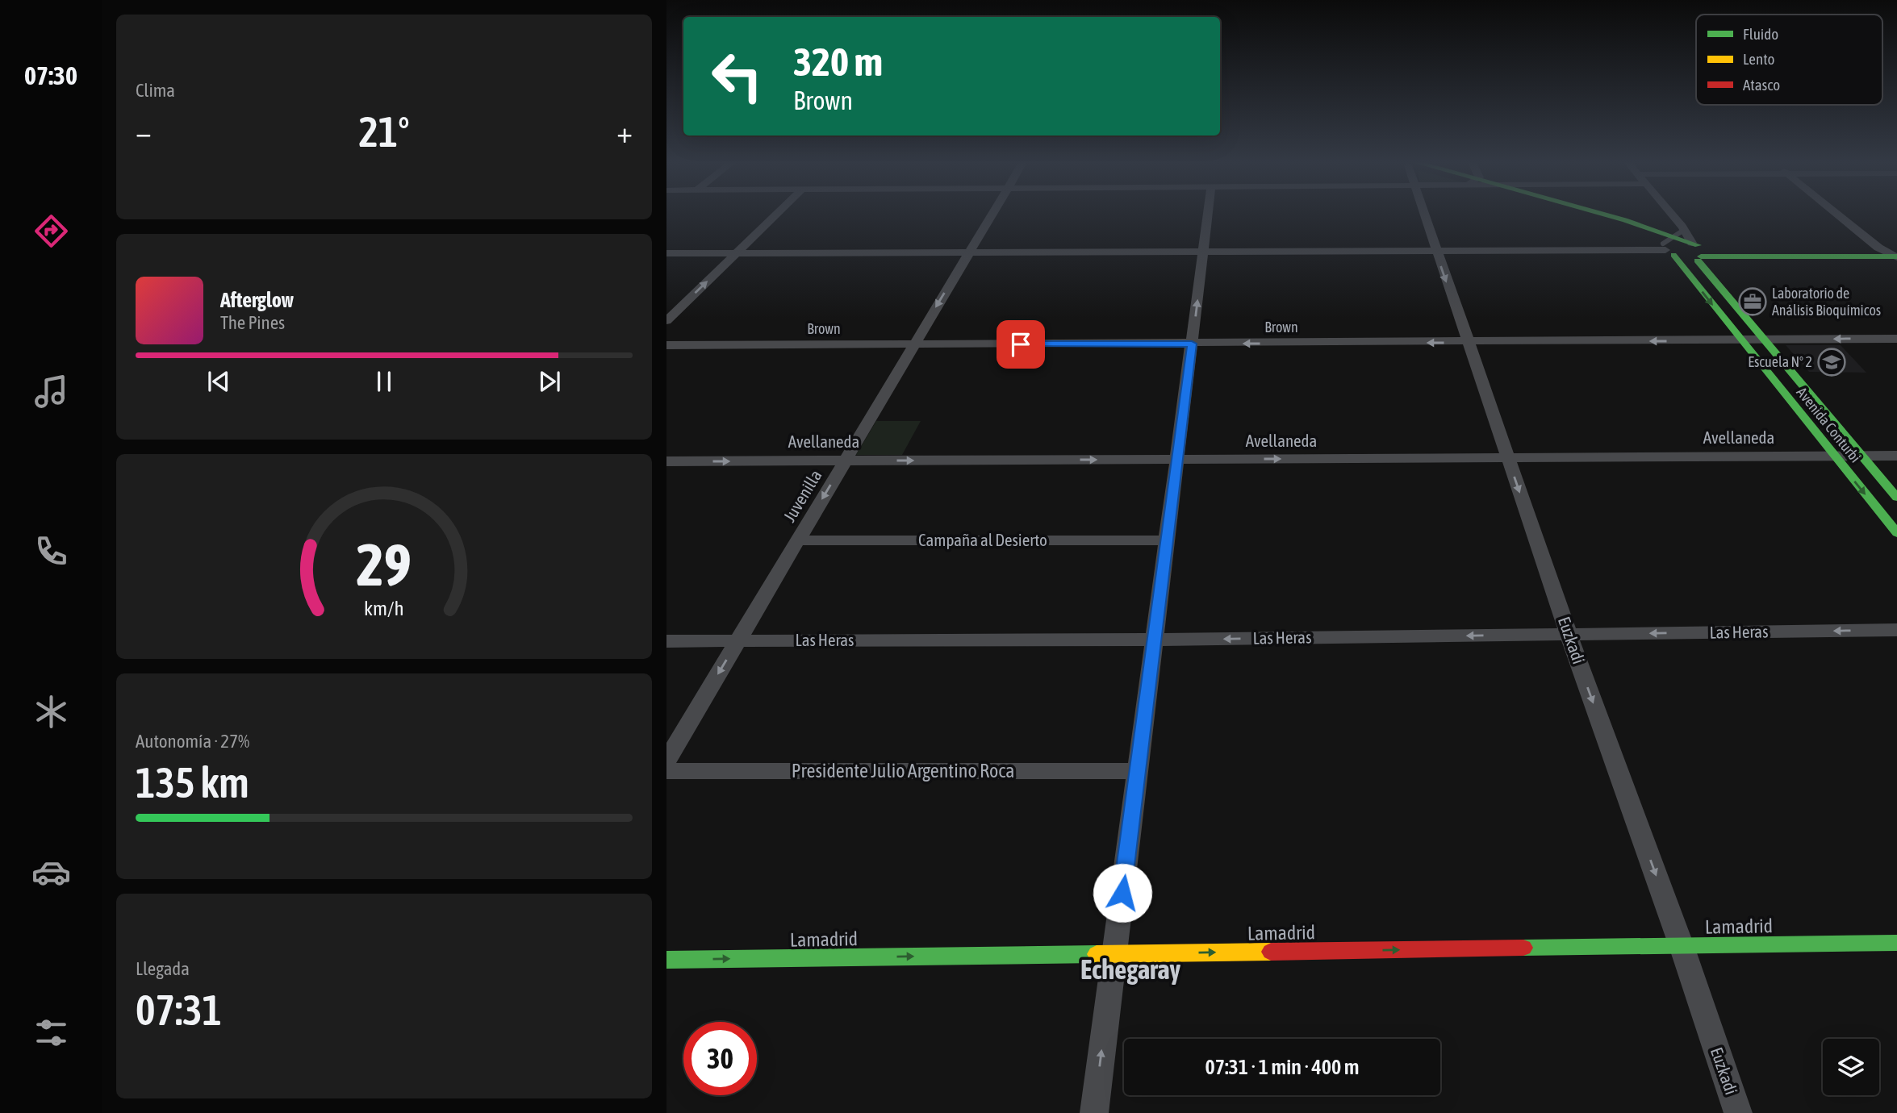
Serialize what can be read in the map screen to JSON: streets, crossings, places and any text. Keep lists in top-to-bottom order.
{
  "streets": {
    "main road": ["Avenida Conturbi", "Lamadrid"],
    "street": [
      "Brown",
      "Avellaneda",
      "Juvenilla",
      "Campaña al Desierto",
      "Las Heras",
      "Euzkadi",
      "Presidente Julio Argentino Roca"
    ]
  },
  "crossings": [
    ["Brown", "Avenida Conturbi"],
    ["Brown", "Juvenilla"],
    ["Brown", "Euzkadi"],
    ["Avenida Conturbi", "Avellaneda"],
    ["Avellaneda", "Juvenilla"],
    ["Avellaneda", "Euzkadi"],
    ["Juvenilla", "Campaña al Desierto"],
    ["Juvenilla", "Las Heras"],
    ["Las Heras", "Euzkadi"],
    ["Euzkadi", "Lamadrid"]
  ],
  "one_way": [
    "Avellaneda",
    "Juvenilla",
    "Las Heras",
    "Euzkadi",
    "Lamadrid"
  ],
  "districts": ["Echegaray"],
  "places": {
    "office": ["Laboratorio de Análisis Bioquímicos"],
    "school or university": ["Escuela N° 2"]
  },
  "legend": ["Fluido", "Lento", "Atasco"],
  "page": {
    "tabs": "07:30",
    "tile": [
      "Clima",
      ["Autonomía · 27%", "135 km"],
      ["Llegada", "07:31"]
    ],
    "turn": ["320 m", "Brown"],
    "heat": ["−", "21°", "+"],
    "song": ["Afterglow", "The Pines"],
    "limit": "30",
    "trip": "07:31 · 1 min · 400 m",
    "gauge": ["29", "km/h"]
  }
}
